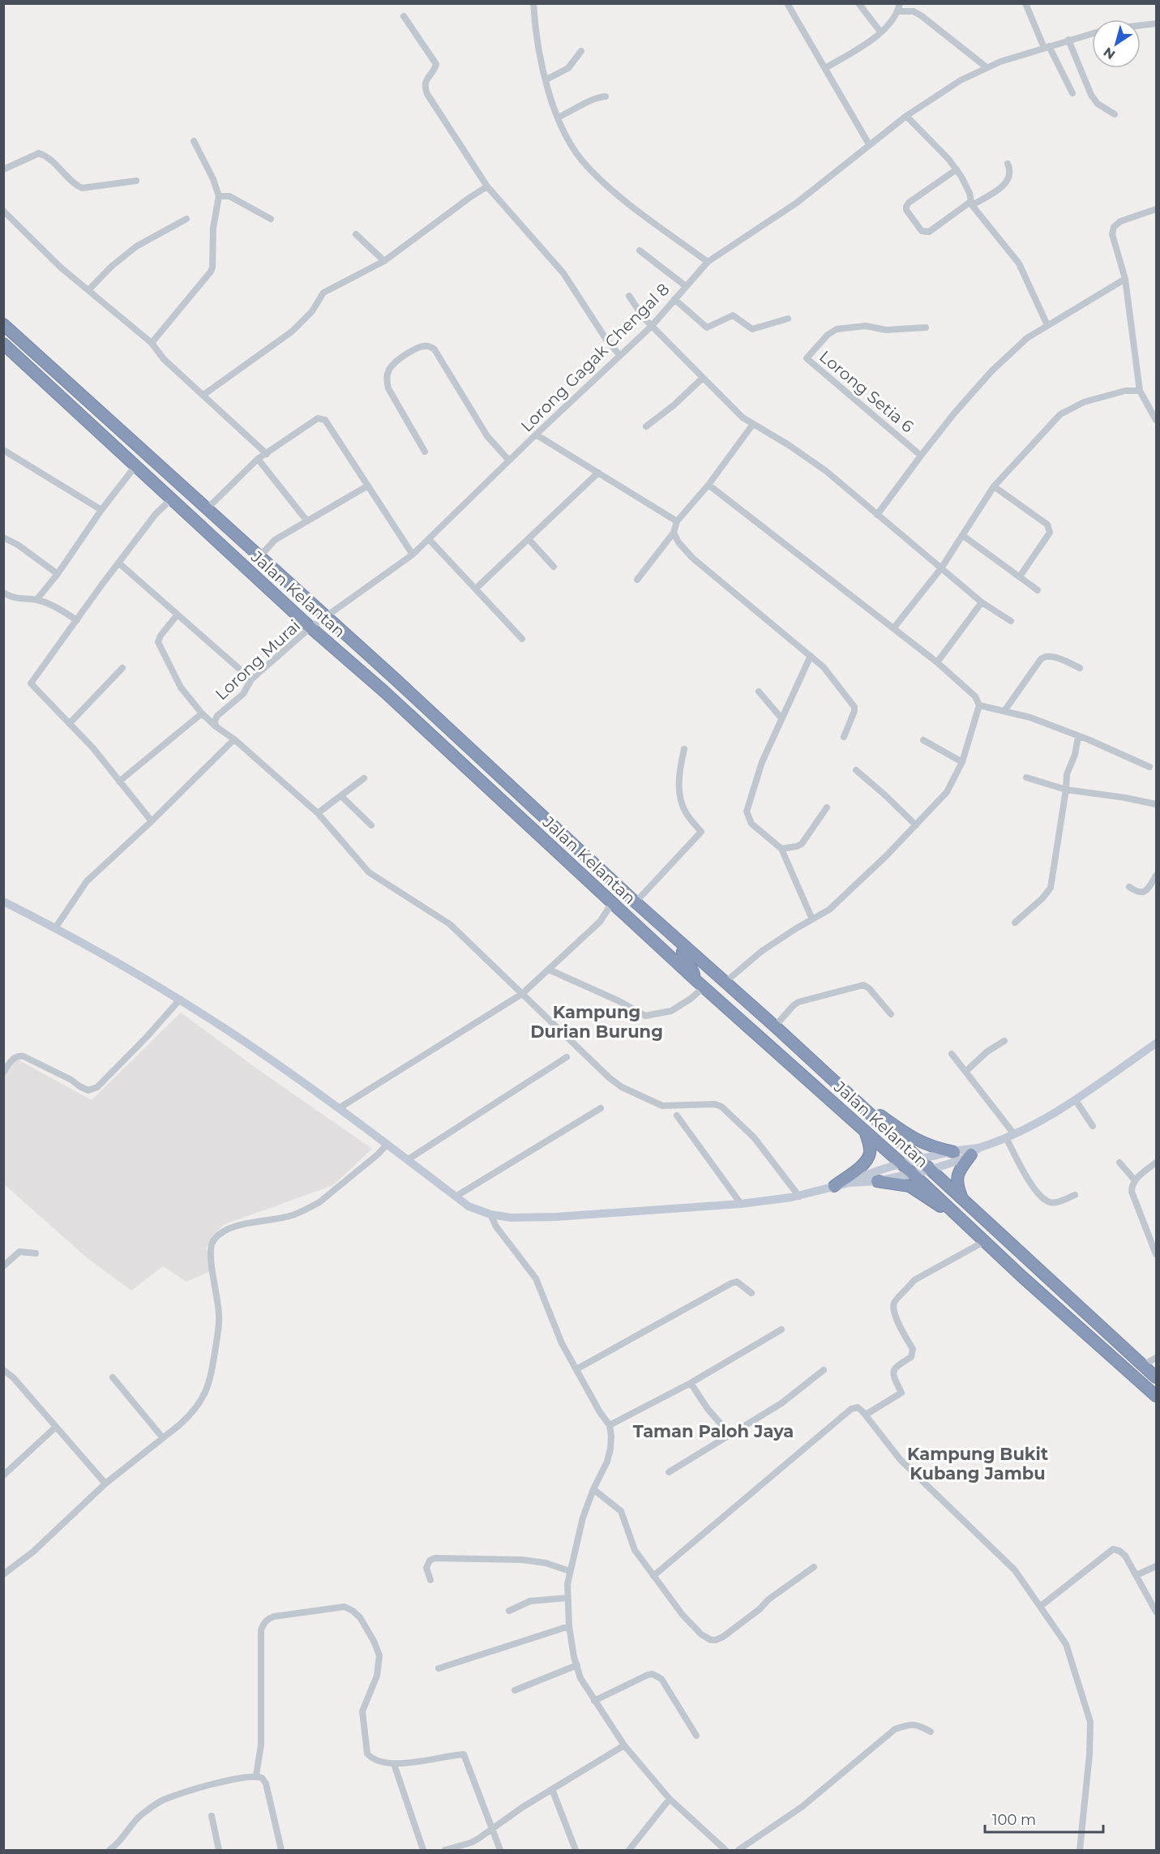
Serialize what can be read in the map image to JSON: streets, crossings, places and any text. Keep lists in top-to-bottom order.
{
  "streets": {
    "highway": ["Jalan Kelantan"],
    "street": ["Lorong Gagak Chengal 8", "Lorong Setia 6", "Lorong Murai"]
  },
  "crossings": [
    ["Lorong Gagak Chengal 8", "Jalan Kelantan"],
    ["Lorong Gagak Chengal 8", "Lorong Murai"],
    ["Jalan Kelantan", "Lorong Murai"]
  ],
  "districts": ["Kampung Durian Burung", "Taman Paloh Jaya", "Kampung Bukit Kubang Jambu"],
  "scale_bar": "100 m",
  "north": "bottom left"
}
